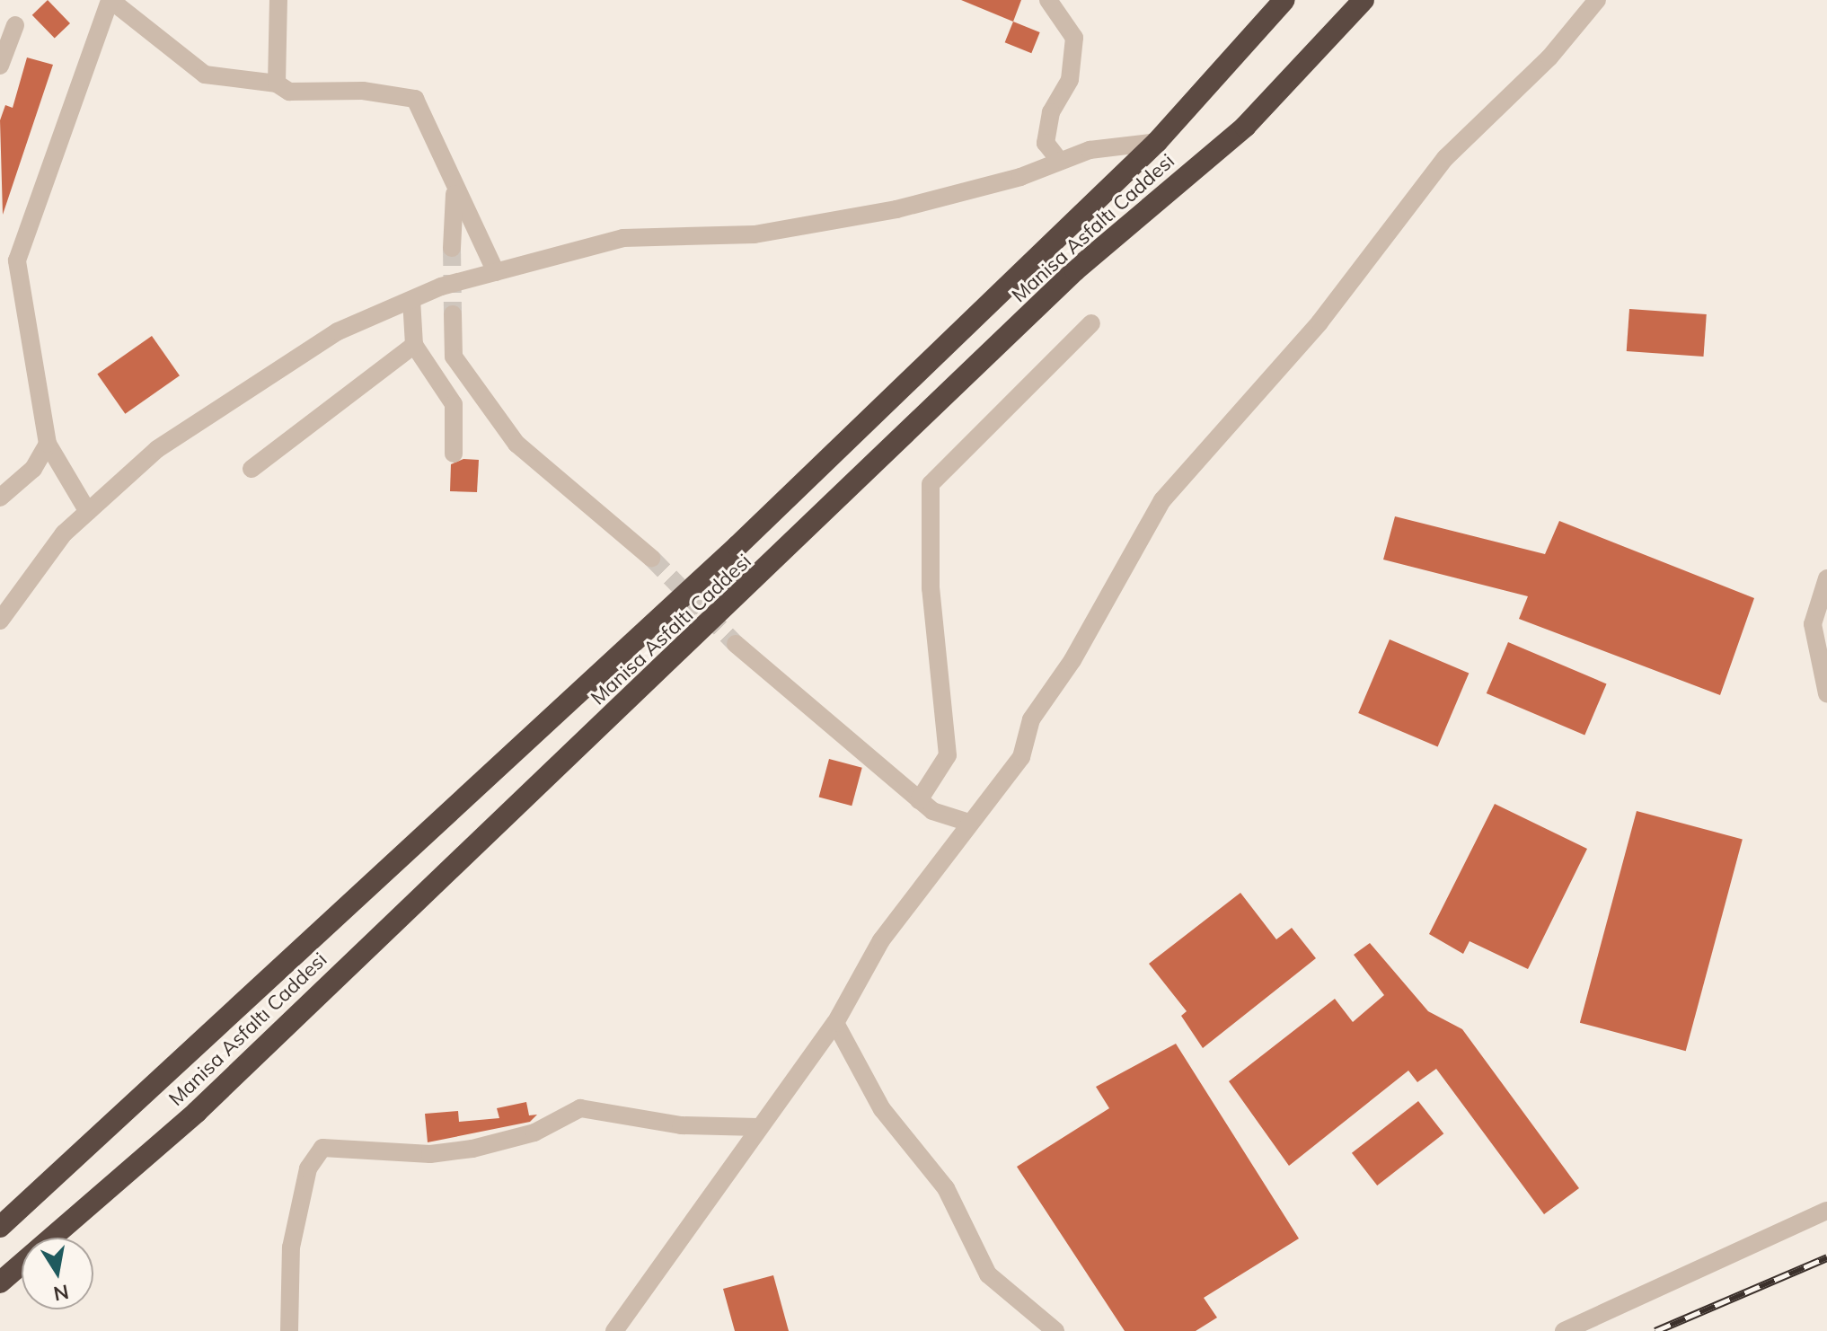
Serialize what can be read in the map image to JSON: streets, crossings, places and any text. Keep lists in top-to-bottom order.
{
  "streets": {
    "highway": ["Manisa Asfaltı Caddesi"]
  },
  "north": "bottom"
}
